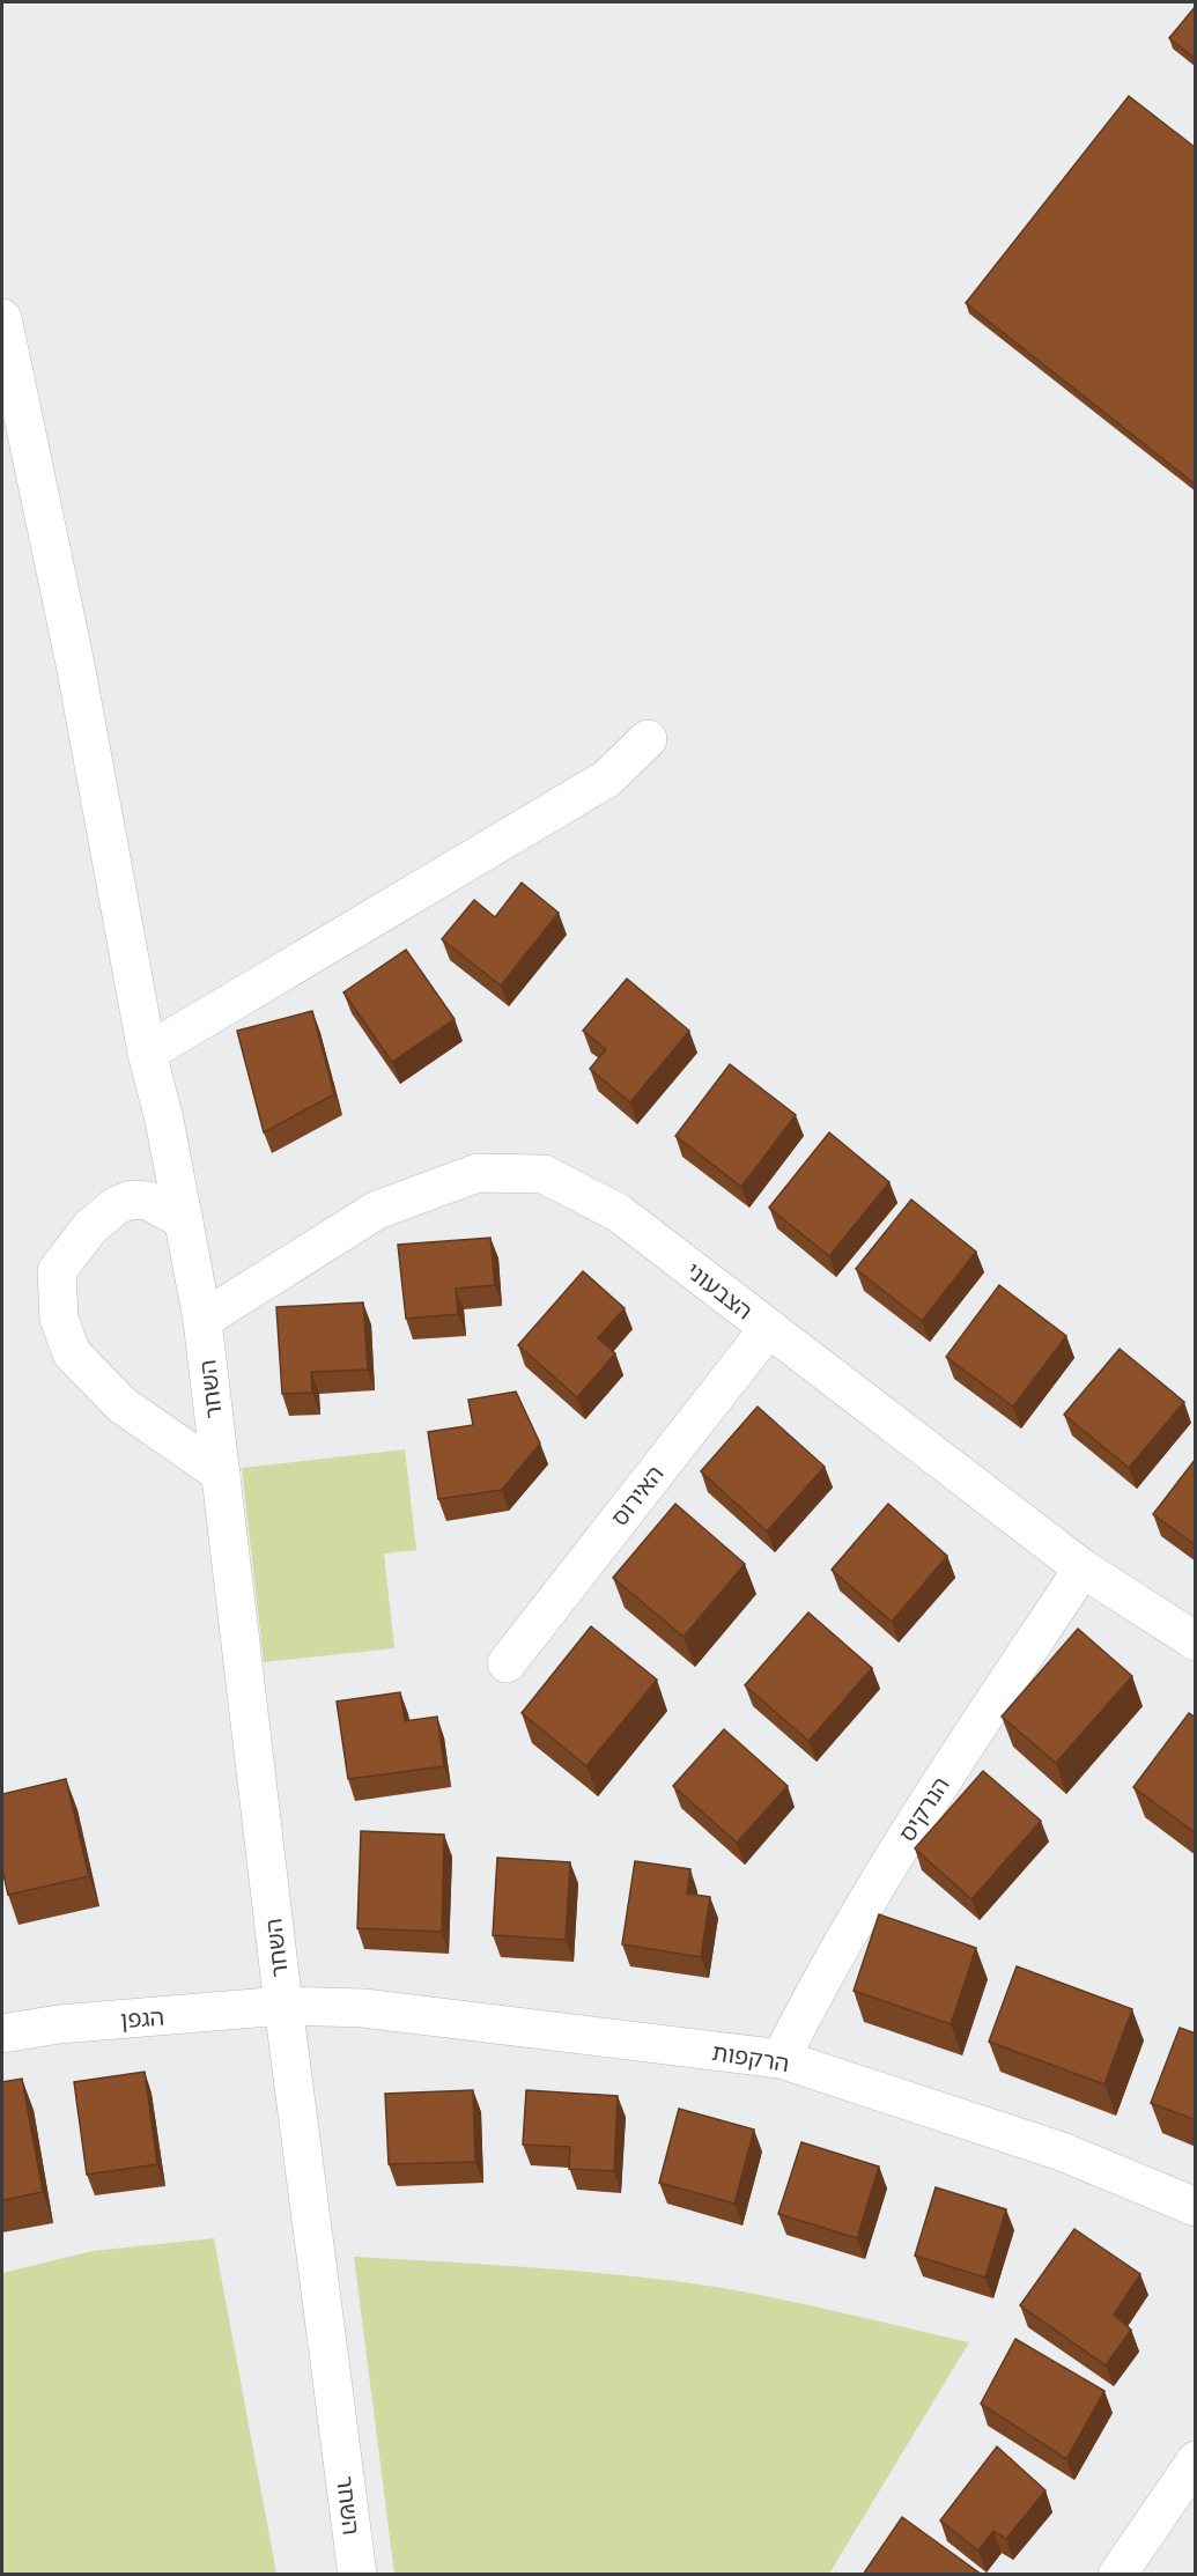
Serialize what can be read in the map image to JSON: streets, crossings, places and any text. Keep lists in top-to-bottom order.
{
  "streets": {
    "street": [
      "הצבעוני",
      "השחר",
      "האירוס",
      "הנרקיס",
      "הגפן",
      "הרקפות"
    ]
  },
  "crossings": [
    ["הצבעוני", "השחר"],
    ["הצבעוני", "האירוס"],
    ["הצבעוני", "הנרקיס"],
    ["השחר", "הגפן"],
    ["השחר", "הרקפות"],
    ["הנרקיס", "הרקפות"],
    ["הגפן", "הרקפות"]
  ]
}
